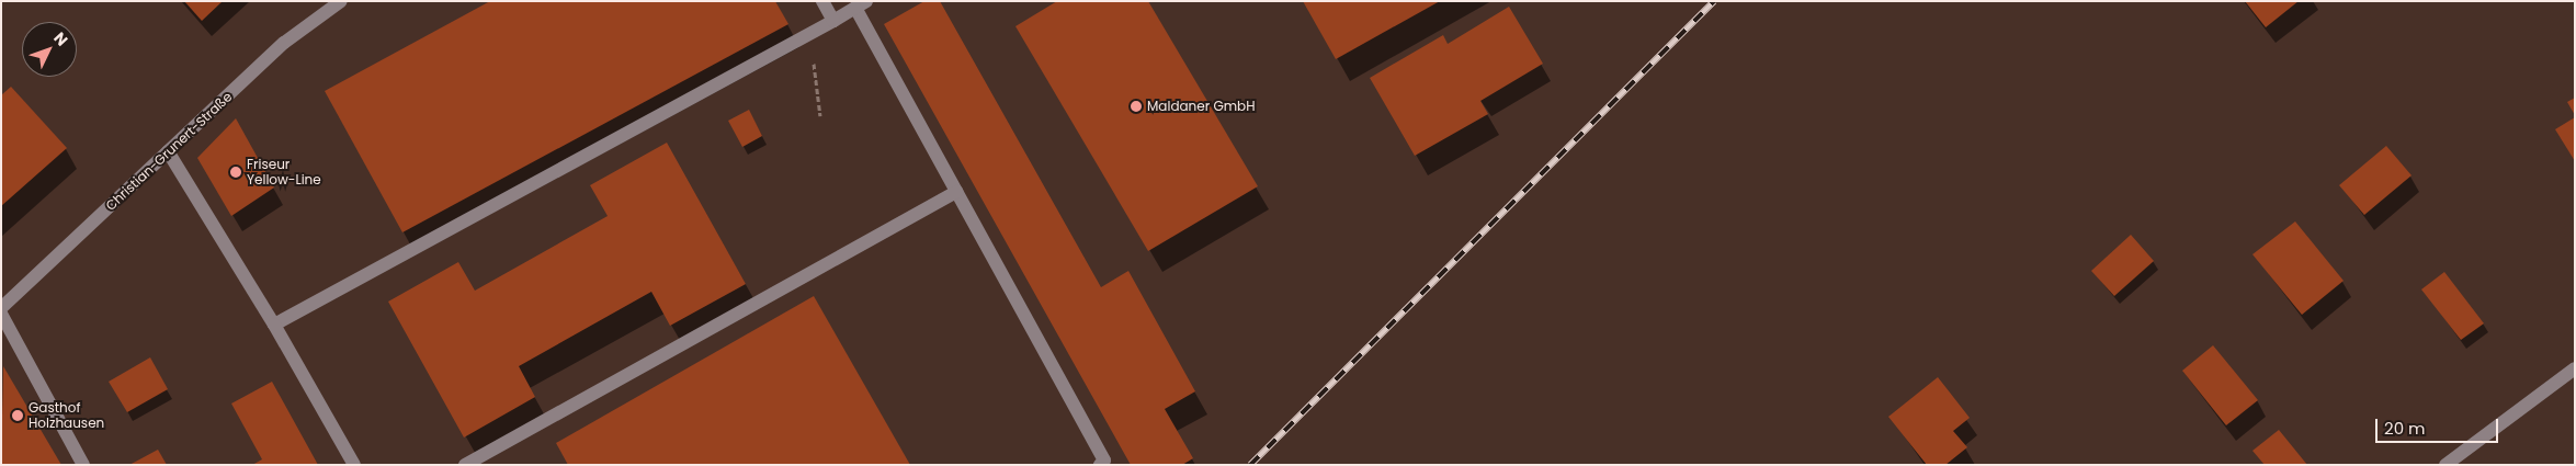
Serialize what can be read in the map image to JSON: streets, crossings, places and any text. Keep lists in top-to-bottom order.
{
  "streets": {
    "street": ["Christian-Grunert-Straße"]
  },
  "places": ["Maldaner GmbH", "Friseur Yellow-Line", "Gasthof Holzhausen"],
  "scale_bar": "20 m",
  "north": "top right"
}
